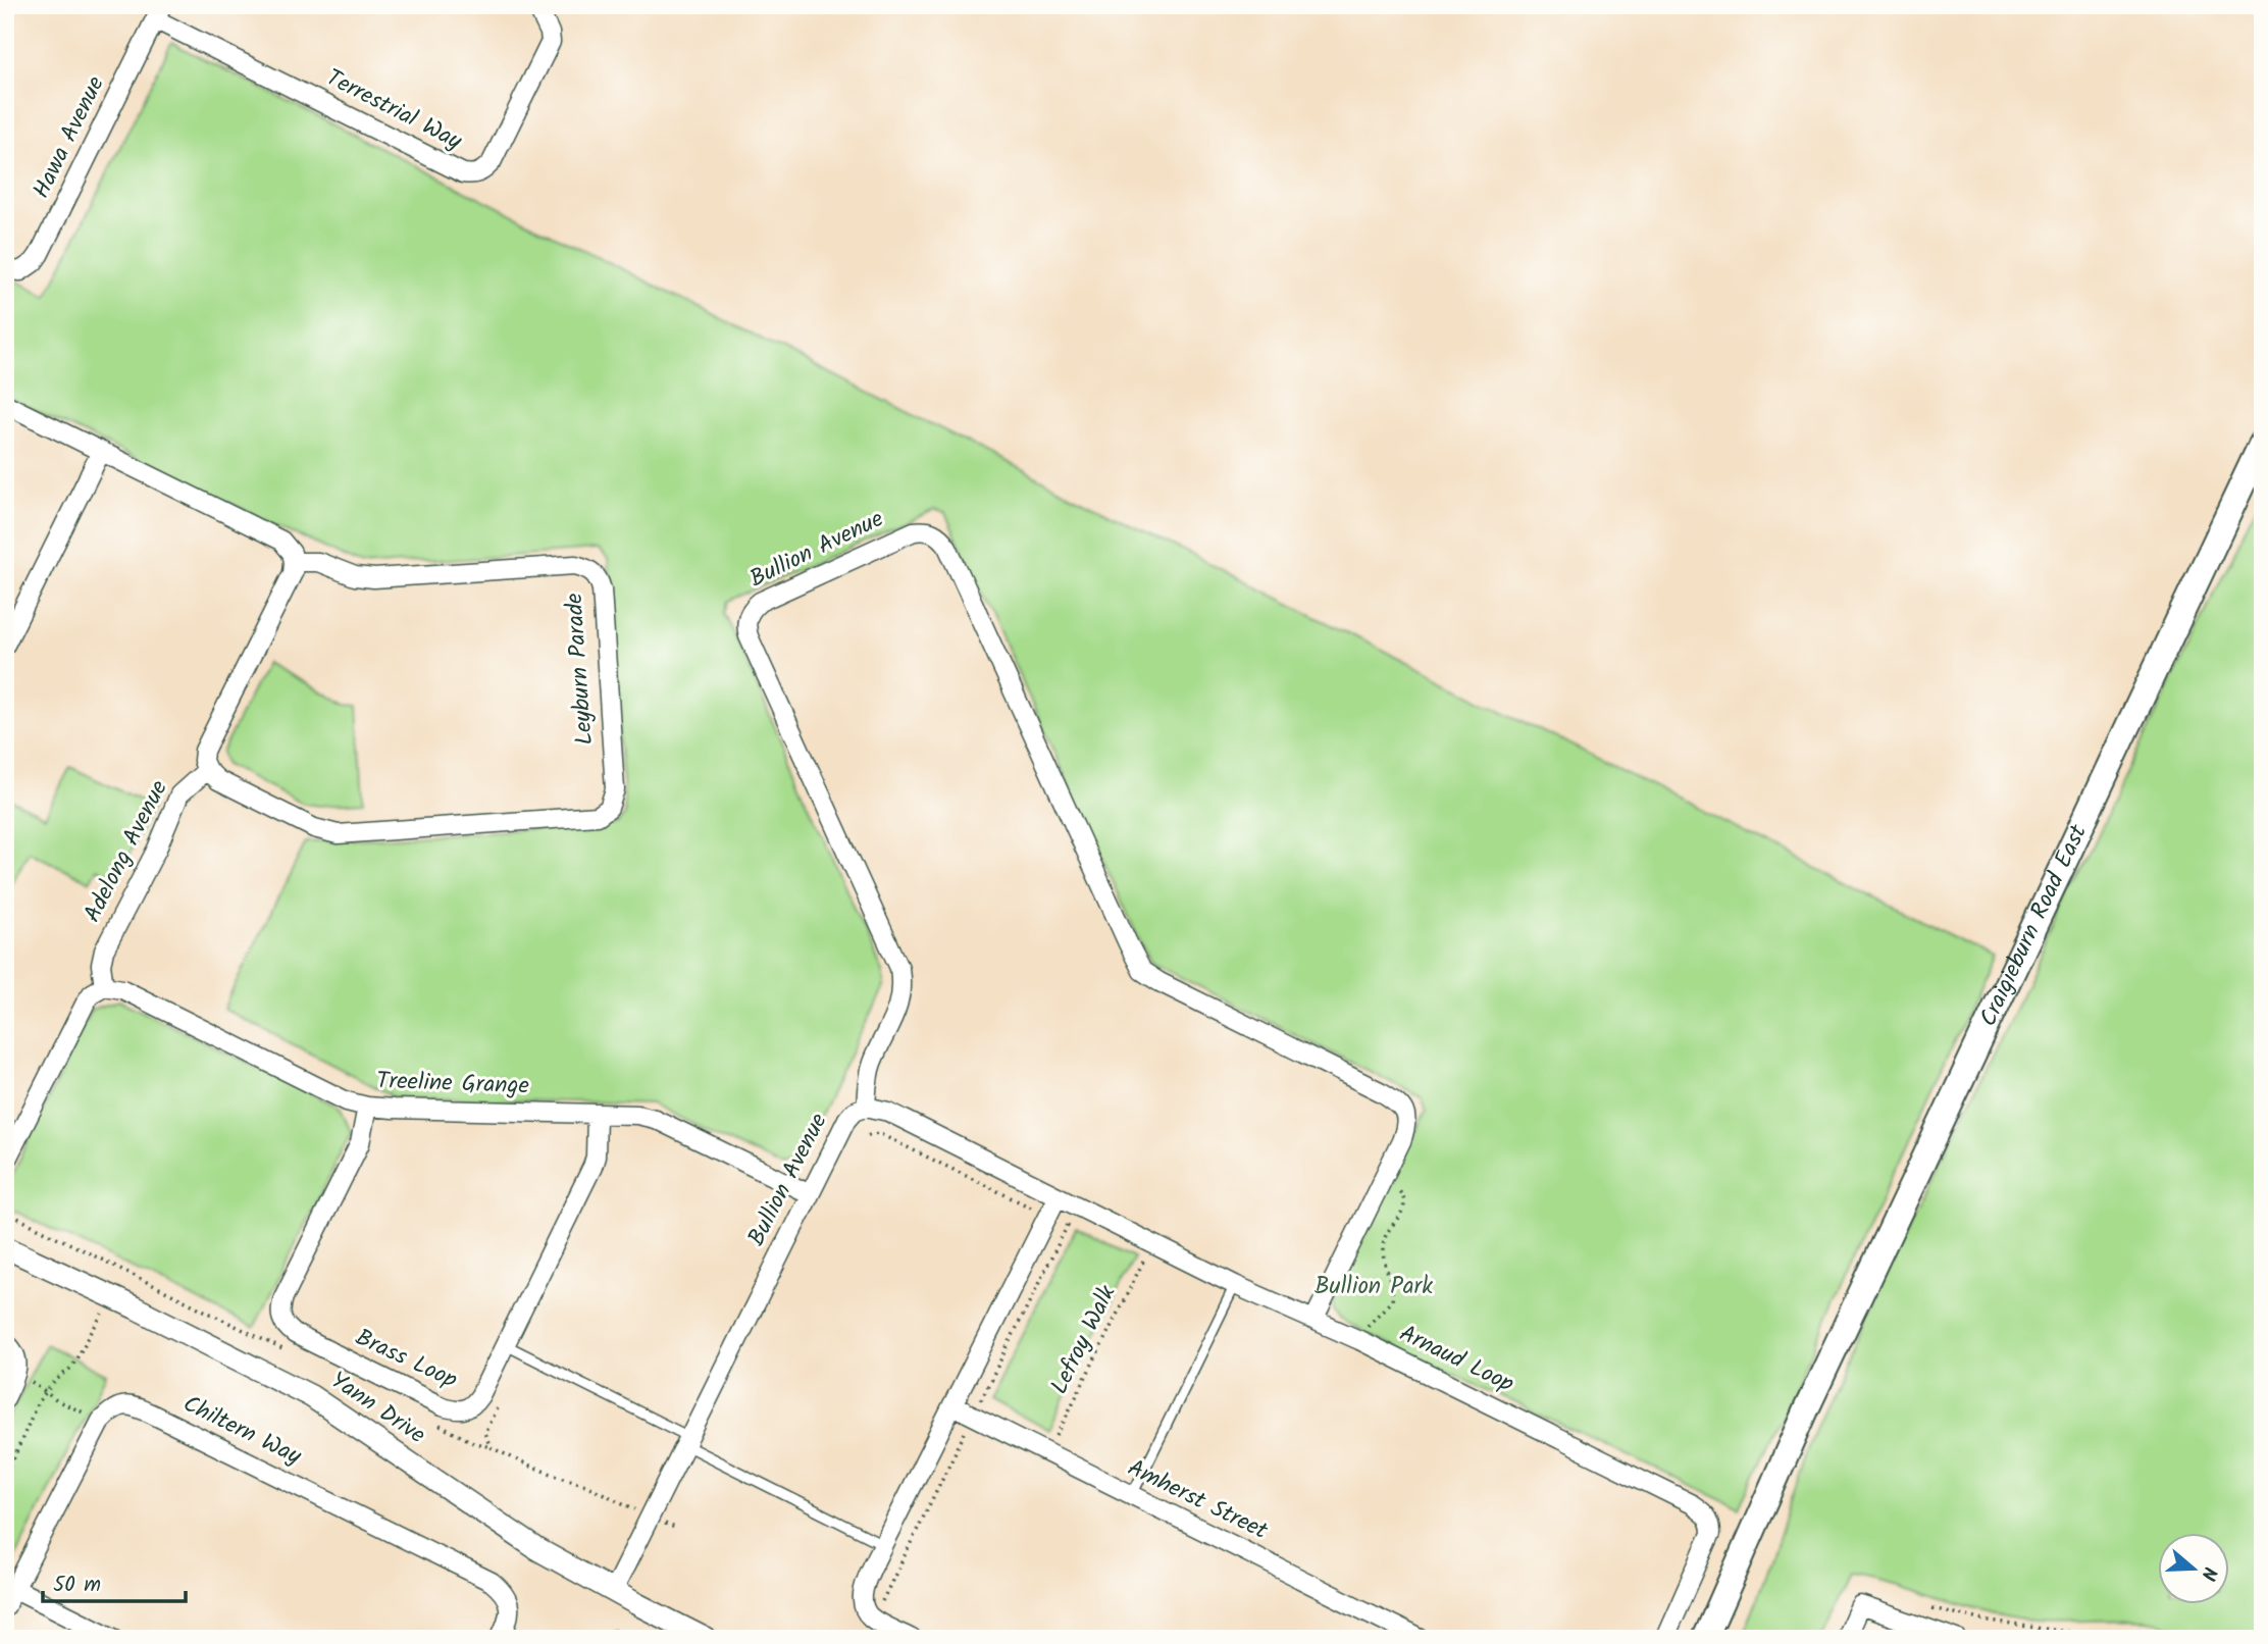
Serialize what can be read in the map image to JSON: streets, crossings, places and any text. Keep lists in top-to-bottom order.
{
  "streets": {
    "main road": ["Craigieburn Road East"],
    "street": [
      "Terrestrial Way",
      "Hawa Avenue",
      "Bullion Avenue",
      "Leyburn Parade",
      "Adelong Avenue",
      "Treeline Grange",
      "Brass Loop",
      "Arnaud Loop",
      "Yann Drive",
      "Chiltern Way",
      "Amherst Street"
    ],
    "path": ["Lefroy Walk"]
  },
  "crossings": [
    ["Terrestrial Way", "Hawa Avenue"],
    ["Bullion Avenue", "Treeline Grange"],
    ["Bullion Avenue", "Arnaud Loop"],
    ["Bullion Avenue", "Yann Drive"],
    ["Leyburn Parade", "Adelong Avenue"],
    ["Adelong Avenue", "Treeline Grange"],
    ["Treeline Grange", "Brass Loop"],
    ["Lefroy Walk", "Arnaud Loop"],
    ["Lefroy Walk", "Amherst Street"]
  ],
  "parks": ["Bullion Park"],
  "scale_bar": "50 m",
  "north": "right"
}
